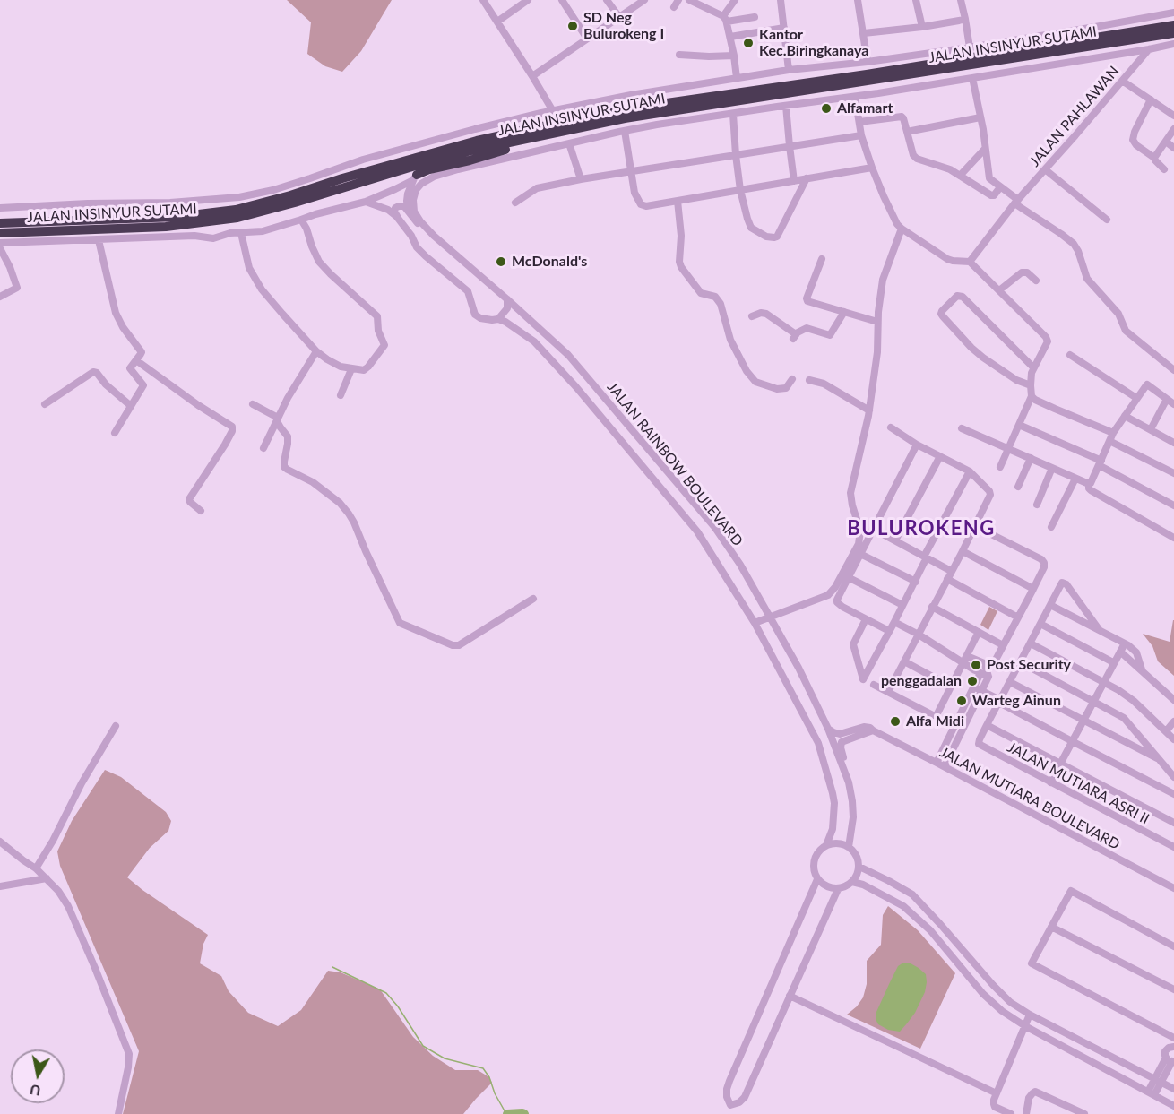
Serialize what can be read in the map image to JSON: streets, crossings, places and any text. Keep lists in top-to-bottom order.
{
  "streets": {
    "highway": ["JALAN INSINYUR SUTAMI"],
    "street": [
      "JALAN PAHLAWAN",
      "JALAN RAINBOW BOULEVARD",
      "JALAN MUTIARA ASRI II",
      "JALAN MUTIARA BOULEVARD"
    ]
  },
  "crossings": [
    ["JALAN RAINBOW BOULEVARD", "JALAN MUTIARA BOULEVARD"]
  ],
  "districts": ["BULUROKENG"],
  "places": [
    "SD Neg Bulurokeng I",
    "Kantor Kec.Biringkanaya",
    "Alfamart",
    "McDonald's",
    "Post Security",
    "penggadaian",
    "Warteg Ainun",
    "Alfa Midi"
  ],
  "north": "bottom"
}
